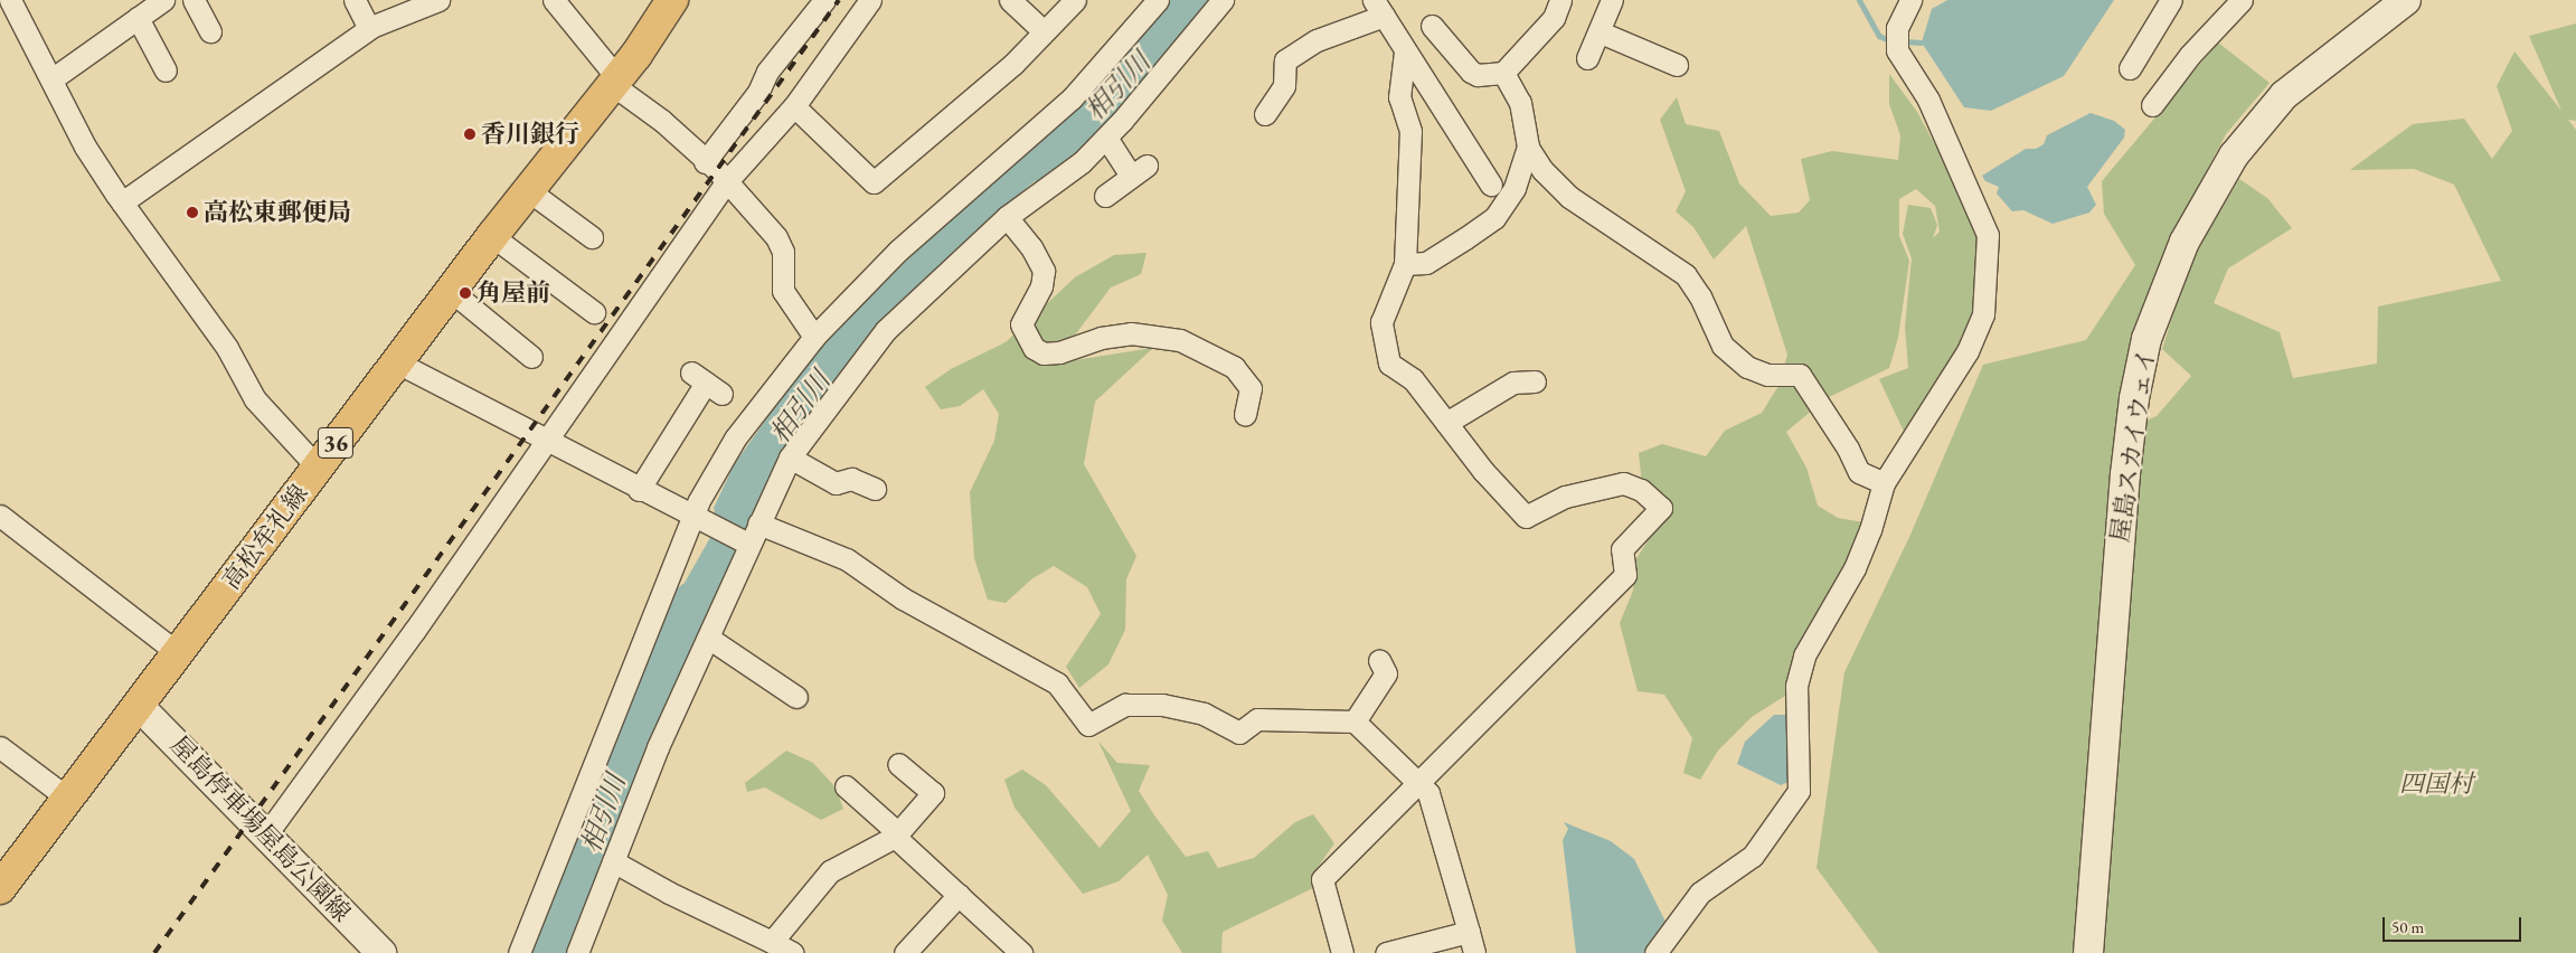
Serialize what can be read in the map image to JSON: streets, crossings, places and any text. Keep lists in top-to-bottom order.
{
  "streets": {
    "main road": ["36", "高松牟礼線"],
    "street": ["屋島スカイウェイ", "屋島停車場屋島公園線"]
  },
  "crossings": [
    ["高松牟礼線", "屋島停車場屋島公園線"]
  ],
  "water": ["相引川"],
  "parks": ["四国村"],
  "places": ["香川銀行", "高松東郵便局", "角屋前"],
  "scale_bar": "50 m"
}
